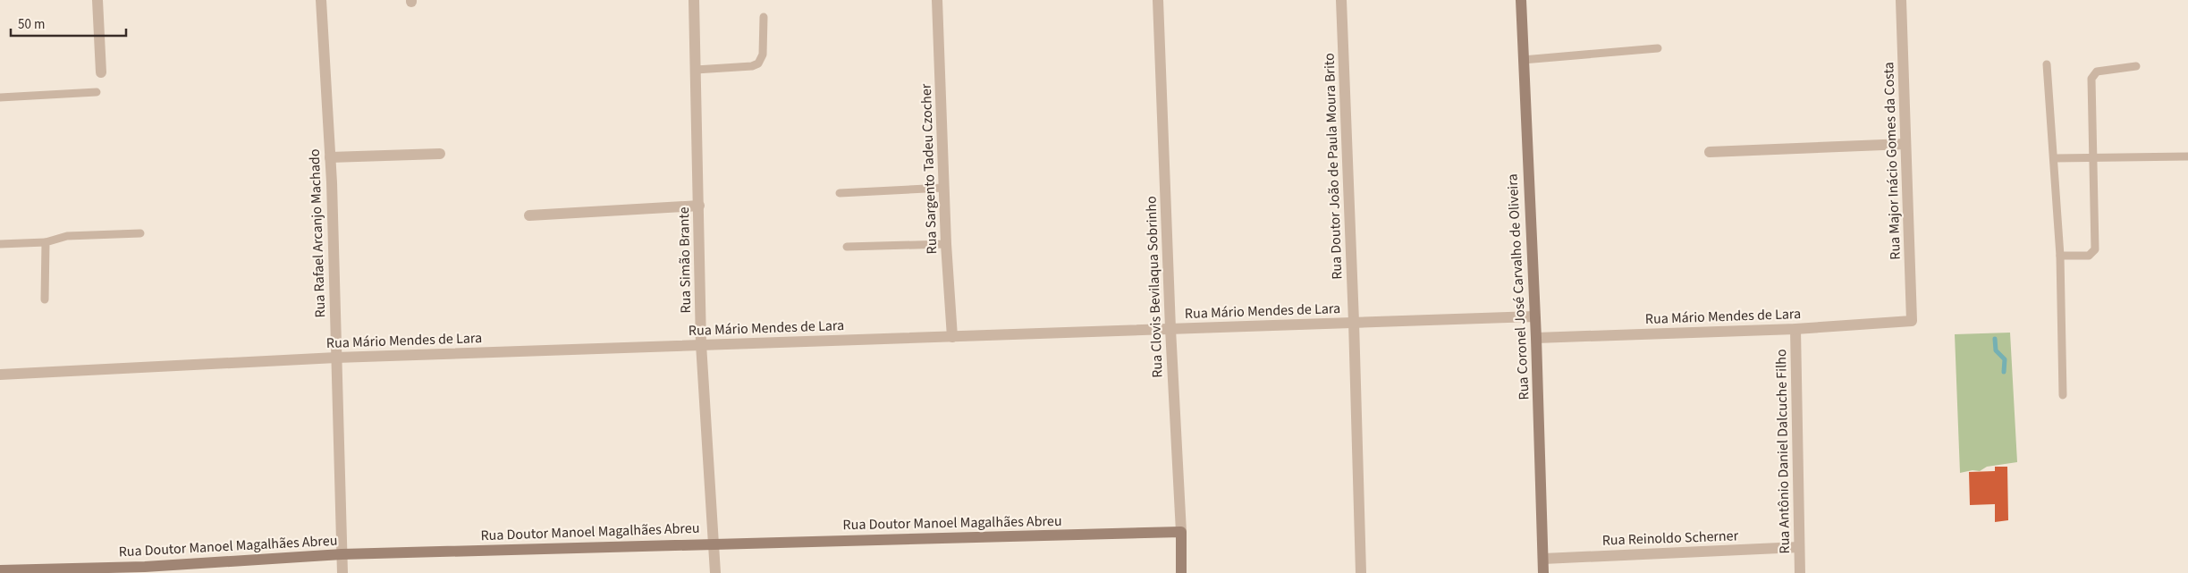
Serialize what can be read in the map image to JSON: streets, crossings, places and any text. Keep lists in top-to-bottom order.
{
  "streets": {
    "street": [
      "Rua Major Inácio Gomes da Costa",
      "Rua Doutor João de Paula Moura Brito",
      "Rua Sargento Tadeu Czocher",
      "Rua Rafael Arcanjo Machado",
      "Rua Simão Brante",
      "Rua Clovis Bevilaqua Sobrinho",
      "Rua Coronel José Carvalho de Oliveira",
      "Rua Mário Mendes de Lara",
      "Rua Antônio Daniel Dalcuche Filho",
      "Rua Doutor Manoel Magalhães Abreu",
      "Rua Reinoldo Scherner"
    ]
  },
  "crossings": [
    ["Rua Major Inácio Gomes da Costa", "Rua Mário Mendes de Lara"],
    ["Rua Doutor João de Paula Moura Brito", "Rua Mário Mendes de Lara"],
    ["Rua Sargento Tadeu Czocher", "Rua Mário Mendes de Lara"],
    ["Rua Rafael Arcanjo Machado", "Rua Mário Mendes de Lara"],
    ["Rua Rafael Arcanjo Machado", "Rua Doutor Manoel Magalhães Abreu"],
    ["Rua Simão Brante", "Rua Mário Mendes de Lara"],
    ["Rua Simão Brante", "Rua Doutor Manoel Magalhães Abreu"],
    ["Rua Clovis Bevilaqua Sobrinho", "Rua Mário Mendes de Lara"],
    ["Rua Clovis Bevilaqua Sobrinho", "Rua Doutor Manoel Magalhães Abreu"],
    ["Rua Coronel José Carvalho de Oliveira", "Rua Mário Mendes de Lara"],
    ["Rua Coronel José Carvalho de Oliveira", "Rua Reinoldo Scherner"],
    ["Rua Mário Mendes de Lara", "Rua Antônio Daniel Dalcuche Filho"],
    ["Rua Antônio Daniel Dalcuche Filho", "Rua Reinoldo Scherner"]
  ],
  "scale_bar": "50 m"
}
